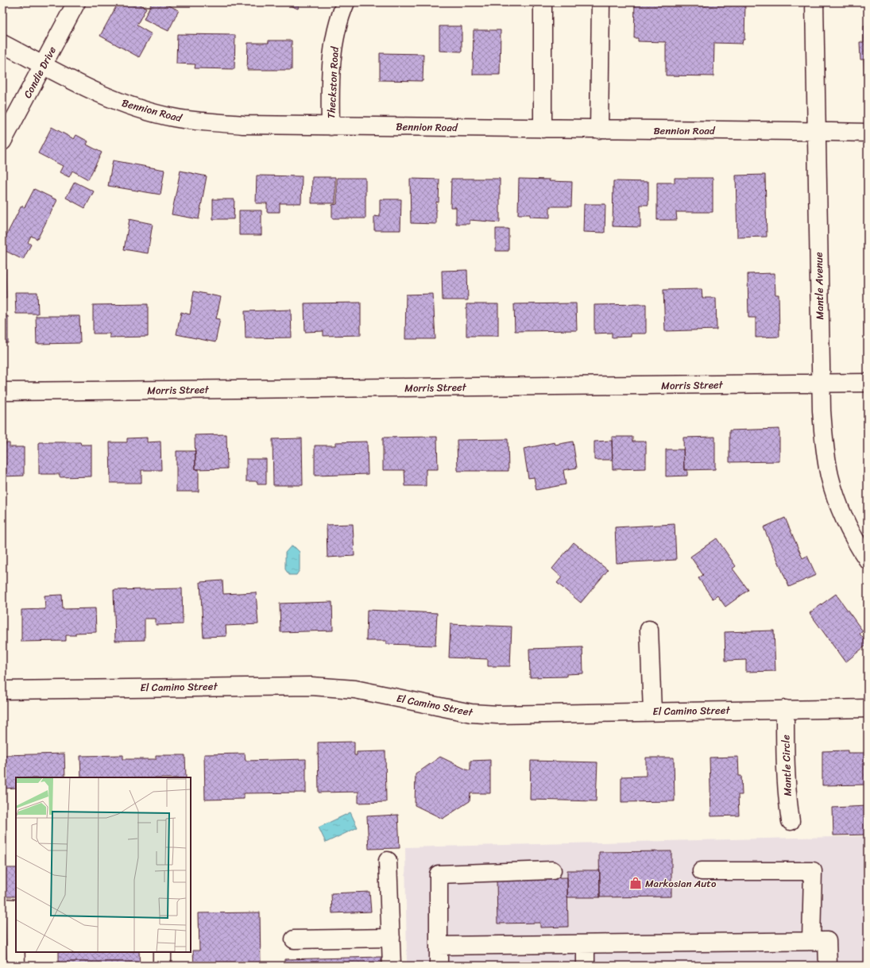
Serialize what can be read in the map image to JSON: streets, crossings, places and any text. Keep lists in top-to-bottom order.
{
  "streets": {
    "street": [
      "Condie Drive",
      "Theckston Road",
      "Bennion Road",
      "Mantle Avenue",
      "Morris Street",
      "El Camino Street",
      "Mantle Circle"
    ]
  },
  "crossings": [
    ["Condie Drive", "Bennion Road"],
    ["Theckston Road", "Bennion Road"],
    ["Bennion Road", "Mantle Avenue"],
    ["Mantle Avenue", "Morris Street"],
    ["El Camino Street", "Mantle Circle"]
  ],
  "places": {
    "shop": ["Markosian Auto"]
  }
}
